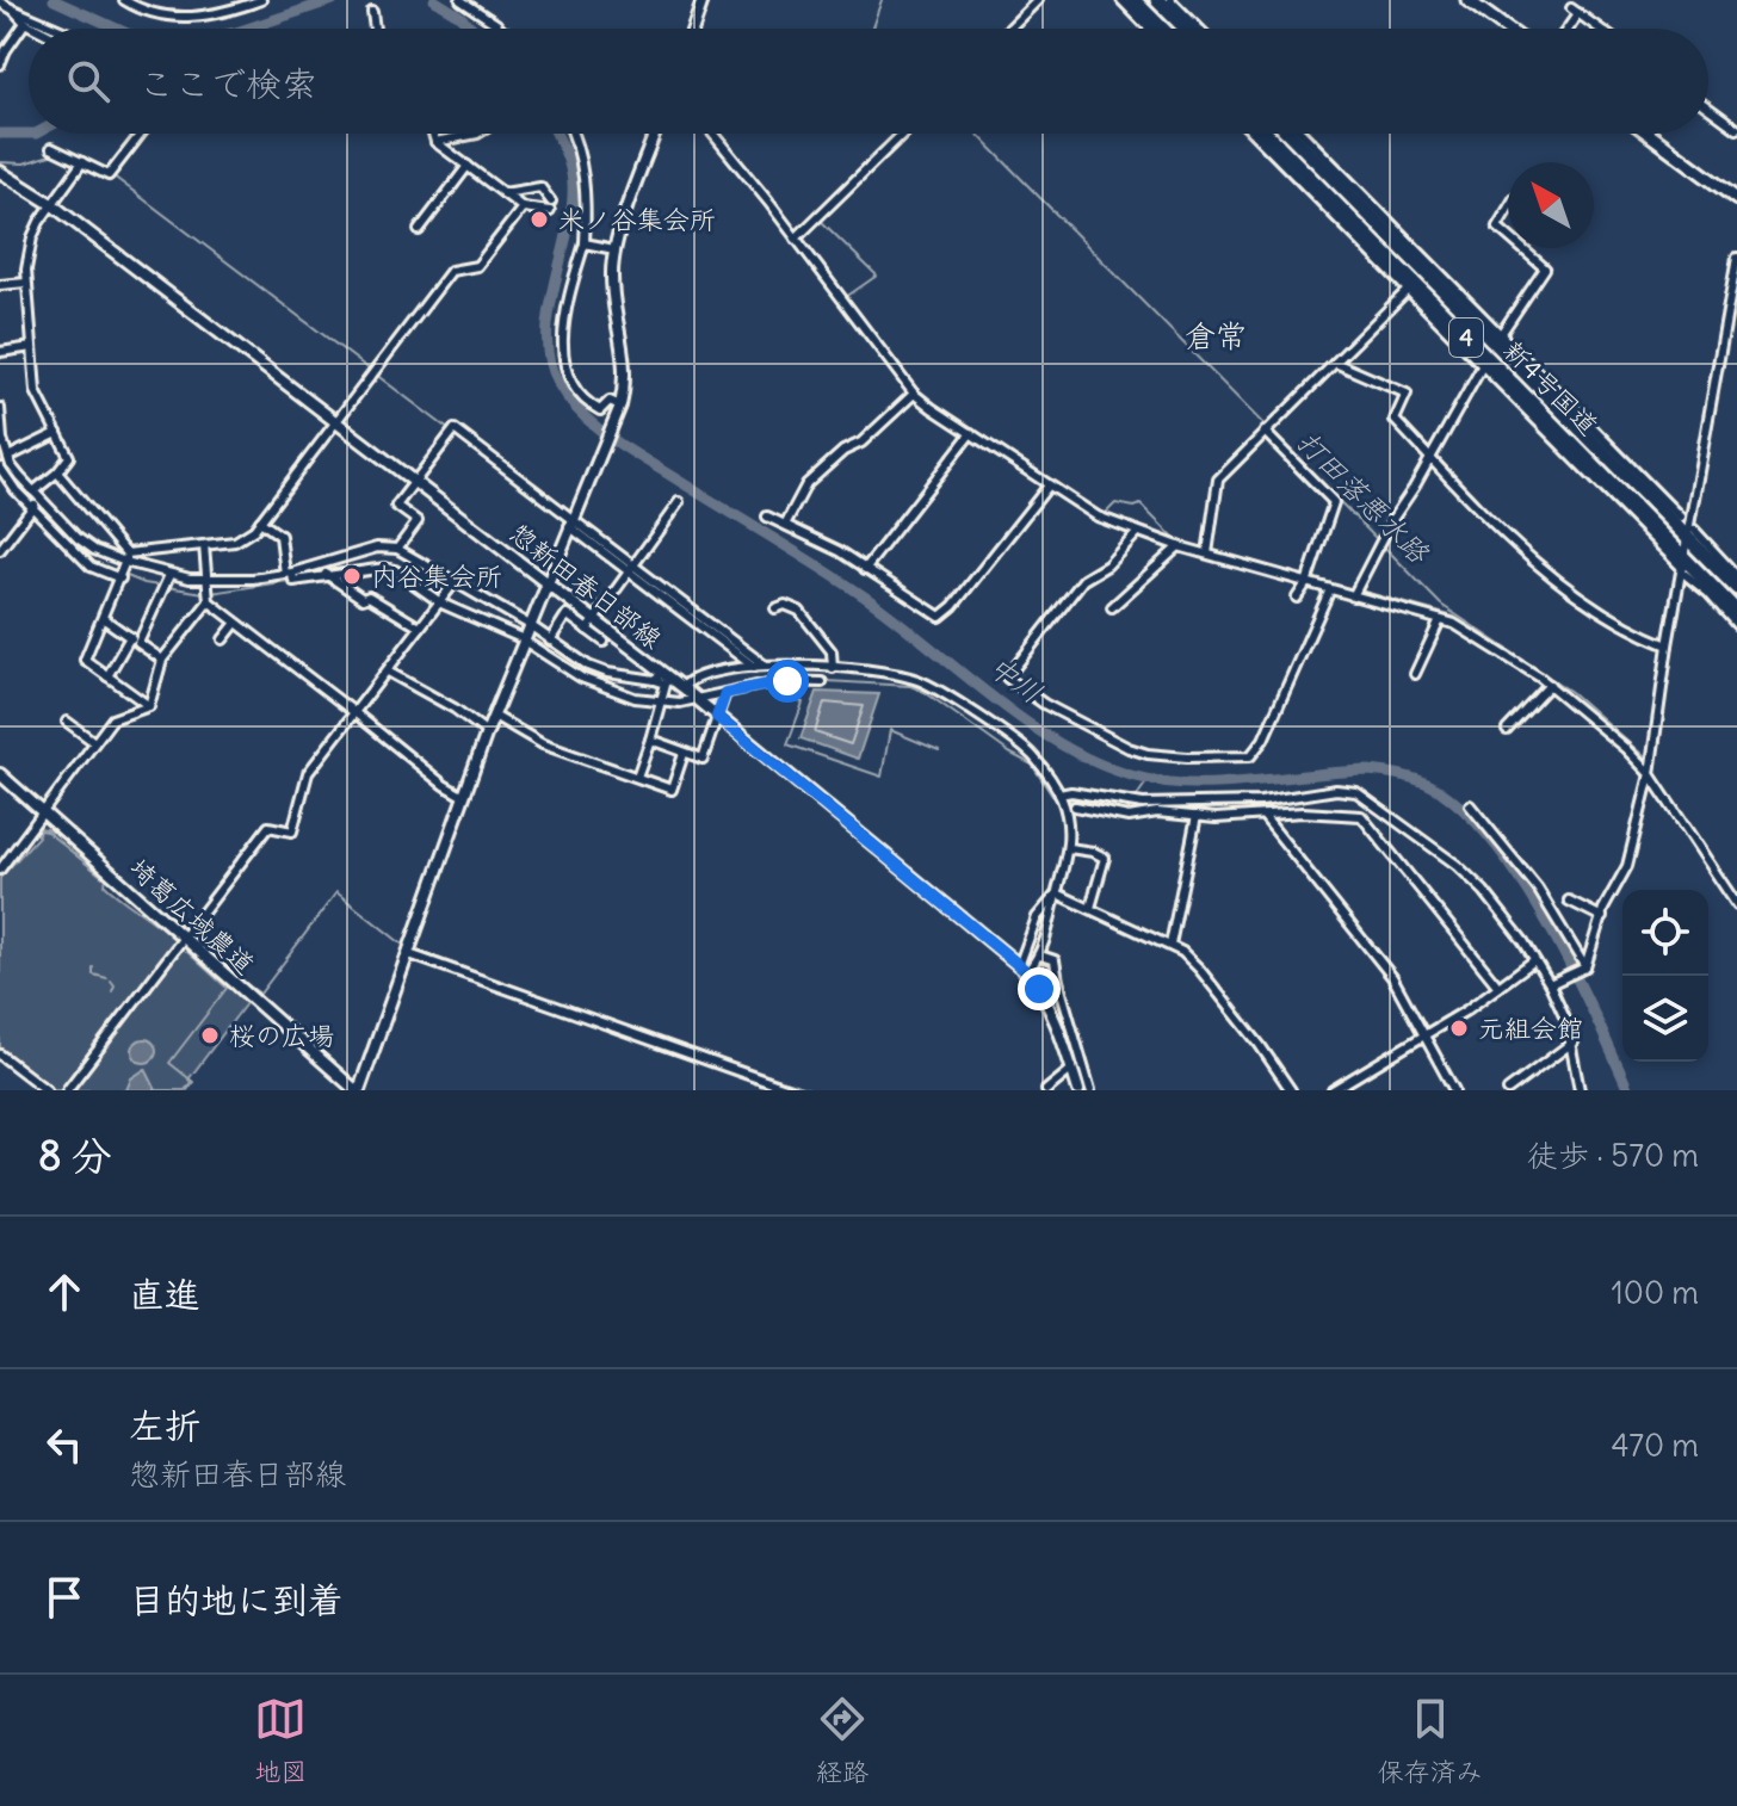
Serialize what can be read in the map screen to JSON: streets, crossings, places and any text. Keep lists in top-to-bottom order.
{
  "streets": {
    "highway": ["4", "新4号国道"],
    "street": ["惣新田春日部線", "埼葛広域農道"]
  },
  "districts": ["倉常"],
  "water": ["打田落悪水路", "中川"],
  "places": [
    "米ノ谷集会所",
    "内谷集会所",
    "元組会館",
    "桜の広場"
  ],
  "north": "top left",
  "page": {
    "search": "ここで検索",
    "heading": ["8 分", "徒歩 · 570 m"],
    "list": [
      ["直進", "100 m"],
      ["左折", "惣新田春日部線", "470 m"],
      "目的地に到着"
    ],
    "nav": ["地図", "経路", "保存済み"]
  }
}
